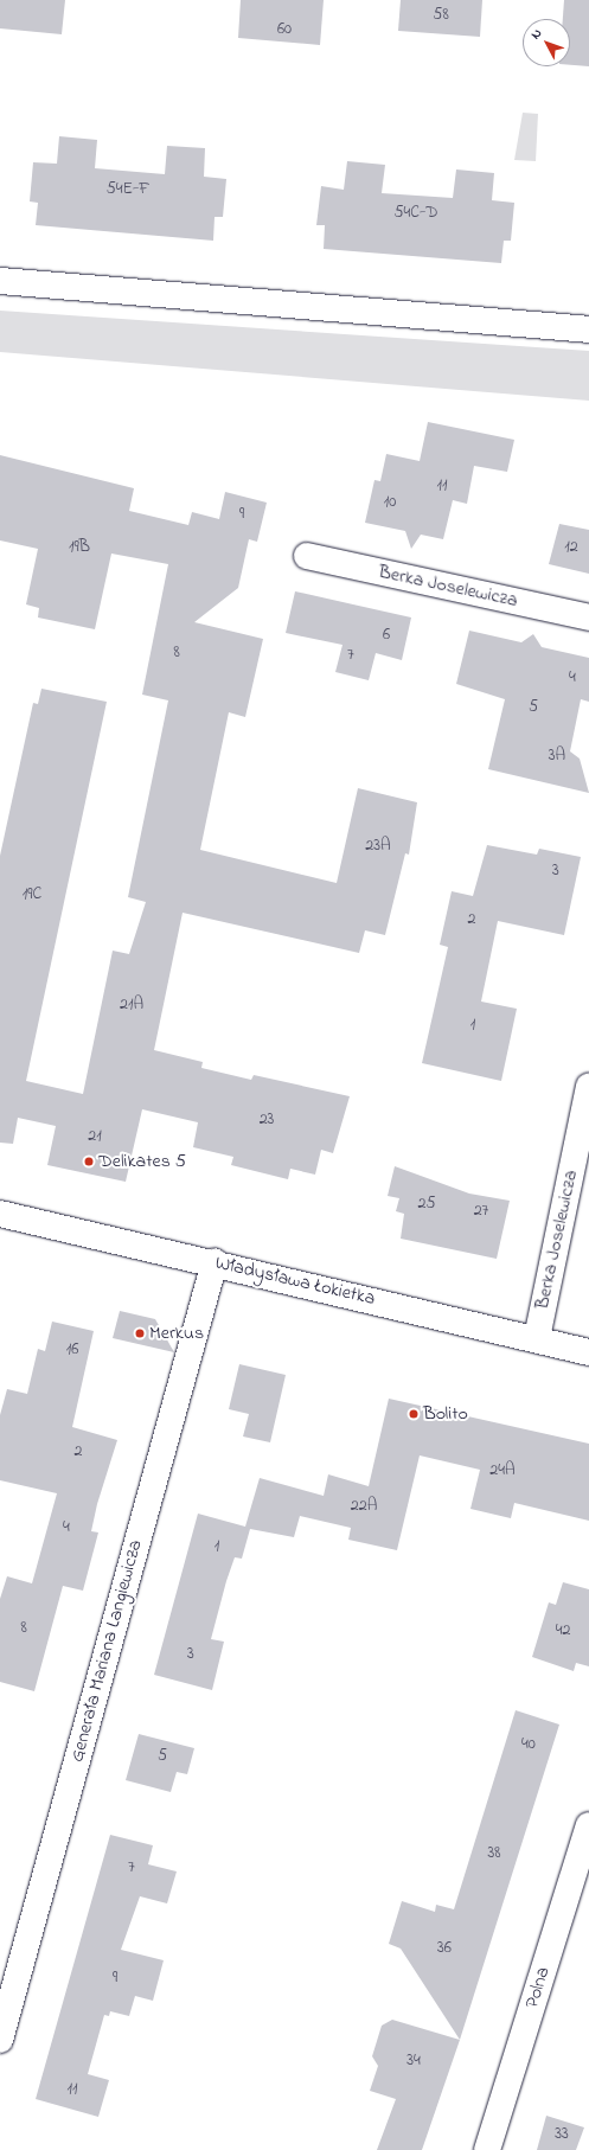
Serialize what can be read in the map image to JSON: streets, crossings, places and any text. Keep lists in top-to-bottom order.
{
  "streets": {
    "street": [
      "Berka Joselewicza",
      "Władysława Łokietka",
      "Generała Mariana Langiewicza",
      "Polna"
    ]
  },
  "crossings": [
    ["Berka Joselewicza", "Władysława Łokietka"],
    ["Władysława Łokietka", "Generała Mariana Langiewicza"]
  ],
  "places": ["Delikates 5", "Merkus", "Bolito"],
  "house_numbers": [
    "58",
    "60",
    "54E-F",
    "54C-D",
    "11",
    "10",
    "9",
    "19B",
    "12",
    "6",
    "8",
    "7",
    "4",
    "5",
    "3A",
    "23A",
    "3",
    "19C",
    "2",
    "21A",
    "1",
    "23",
    "21",
    "25",
    "27",
    "16",
    "2",
    "24A",
    "22A",
    "4",
    "1",
    "8",
    "42",
    "3",
    "40",
    "5",
    "38",
    "7",
    "36",
    "9",
    "34",
    "11",
    "33"
  ],
  "north": "top left"
}
